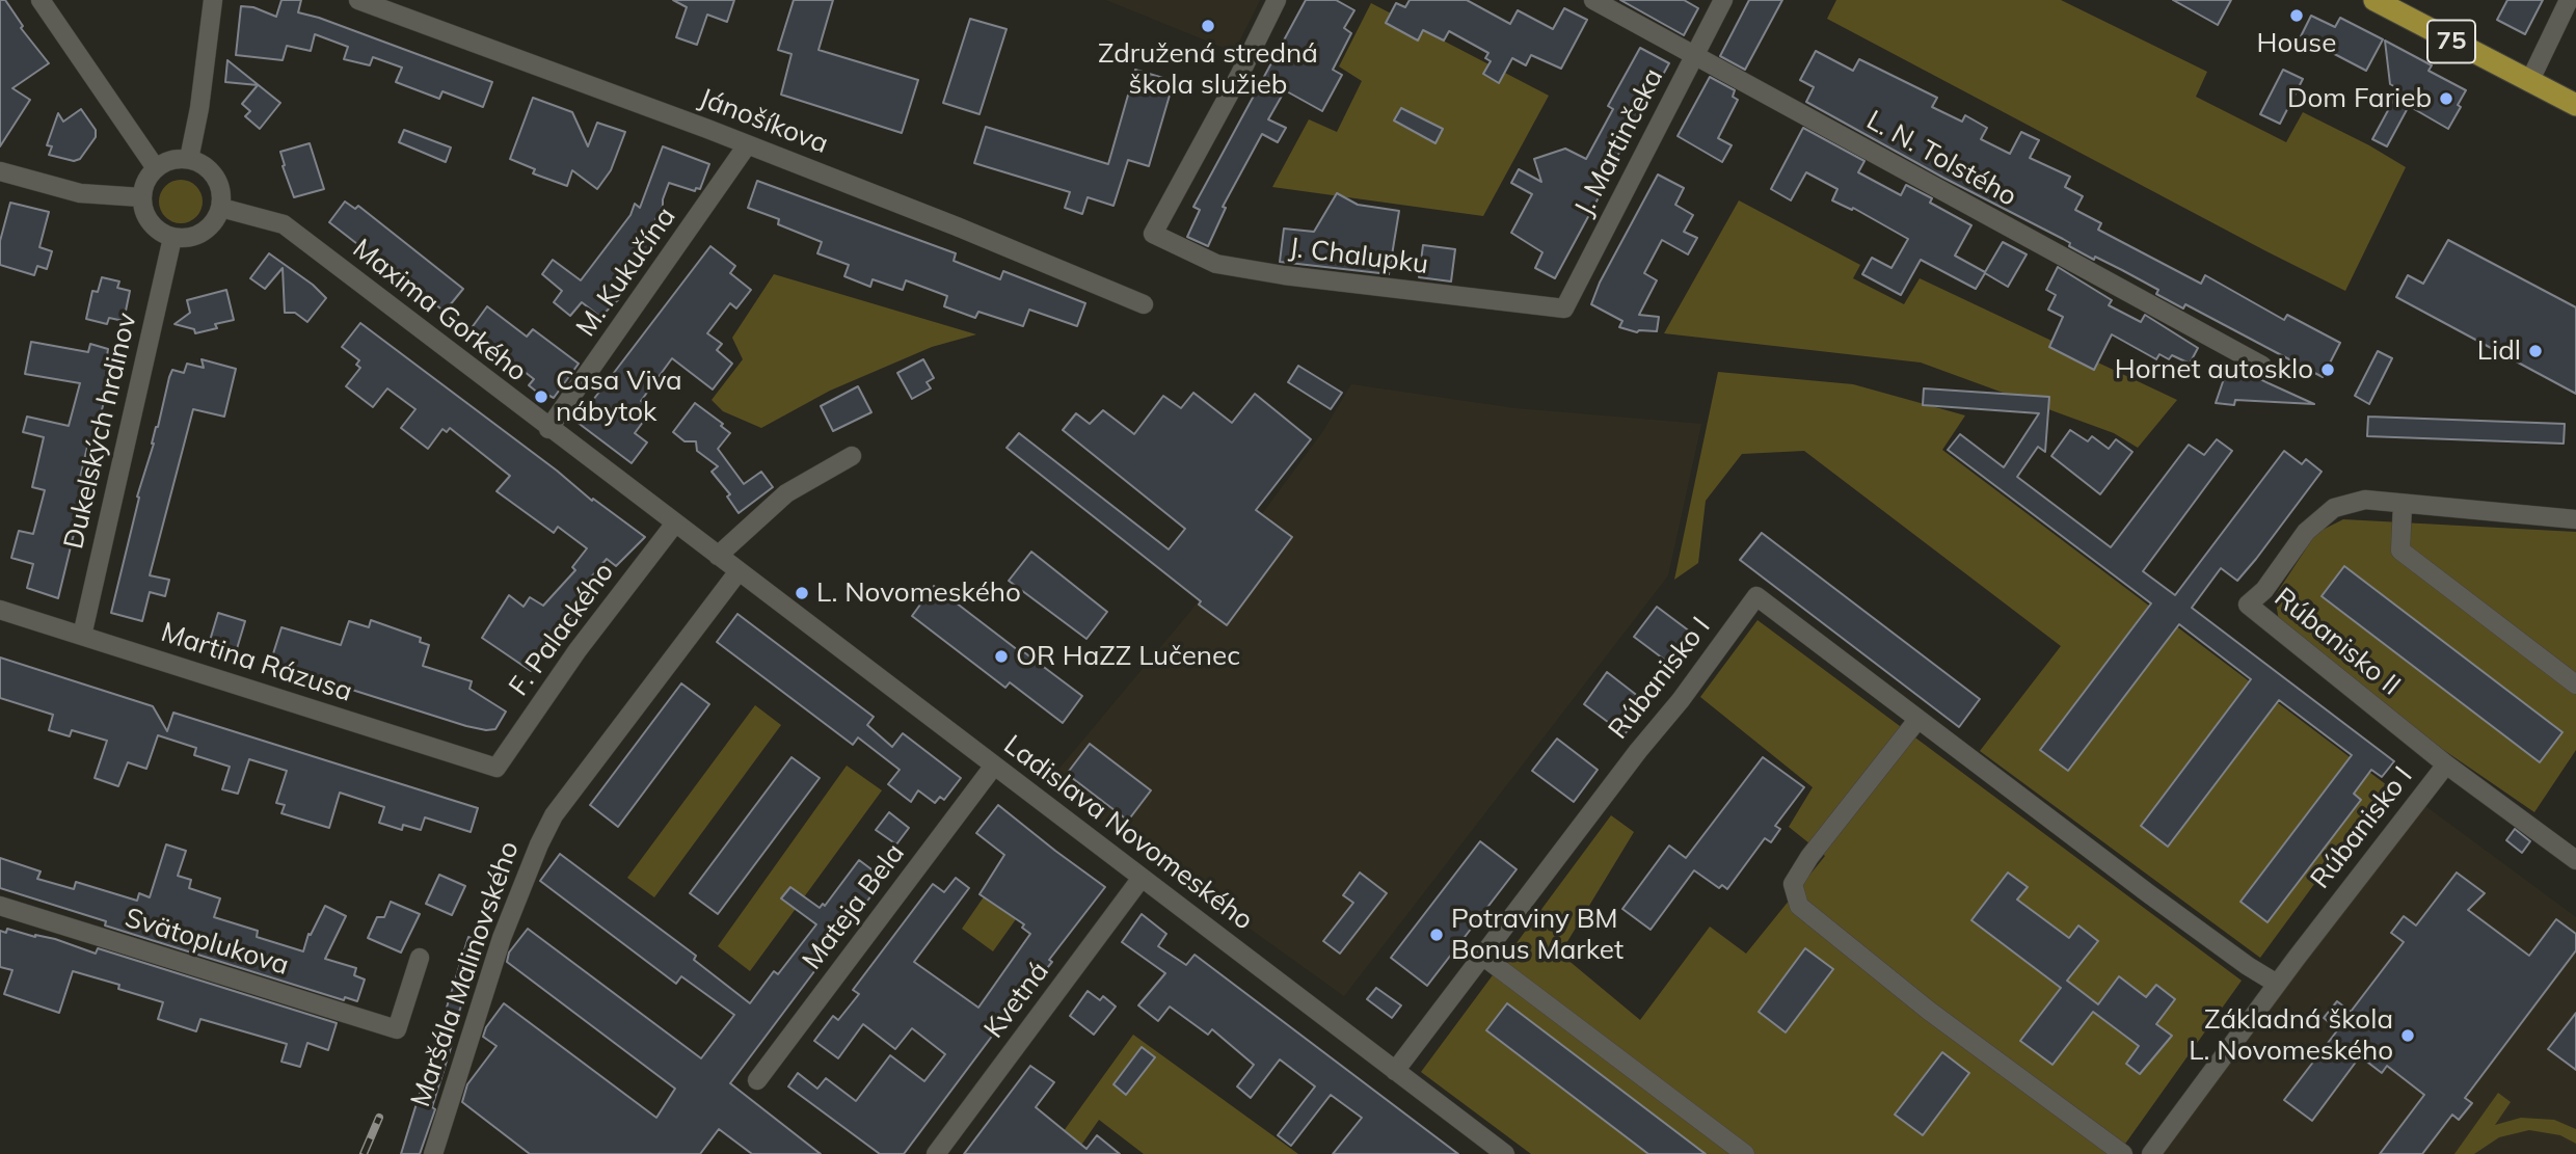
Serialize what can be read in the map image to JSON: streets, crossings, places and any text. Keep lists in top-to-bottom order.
{
  "streets": {
    "main road": ["75"],
    "street": [
      "Jánošíkova",
      "J. Martinčeka",
      "L. N. Tolstého",
      "J. Chalupku",
      "M. Kukučína",
      "Maxima Gorkého",
      "Dukelských hrdinov",
      "F. Palackého",
      "Rúbanisko II",
      "Martina Rázusa",
      "Rúbanisko I",
      "Ladislava Novomeského",
      "Mateja Bela",
      "Svätoplukova",
      "Maršála Malinovského",
      "Kvetná"
    ]
  },
  "crossings": [
    ["Jánošíkova", "M. Kukučína"],
    ["J. Martinčeka", "L. N. Tolstého"],
    ["J. Martinčeka", "J. Chalupku"],
    ["M. Kukučína", "Maxima Gorkého"],
    ["Maxima Gorkého", "Dukelských hrdinov"],
    ["Maxima Gorkého", "F. Palackého"],
    ["Maxima Gorkého", "Ladislava Novomeského"],
    ["Dukelských hrdinov", "Martina Rázusa"],
    ["F. Palackého", "Martina Rázusa"],
    ["Rúbanisko II", "Rúbanisko I"],
    ["Rúbanisko I", "Ladislava Novomeského"],
    ["Ladislava Novomeského", "Mateja Bela"],
    ["Ladislava Novomeského", "Maršála Malinovského"],
    ["Ladislava Novomeského", "Kvetná"]
  ],
  "places": [
    "House",
    "Združená stredná škola služieb",
    "Dom Farieb",
    "Lidl",
    "Hornet autosklo",
    "Casa Viva nábytok",
    "L. Novomeského",
    "OR HaZZ Lučenec",
    "Potraviny BM Bonus Market",
    "Základná škola L. Novomeského"
  ]
}
